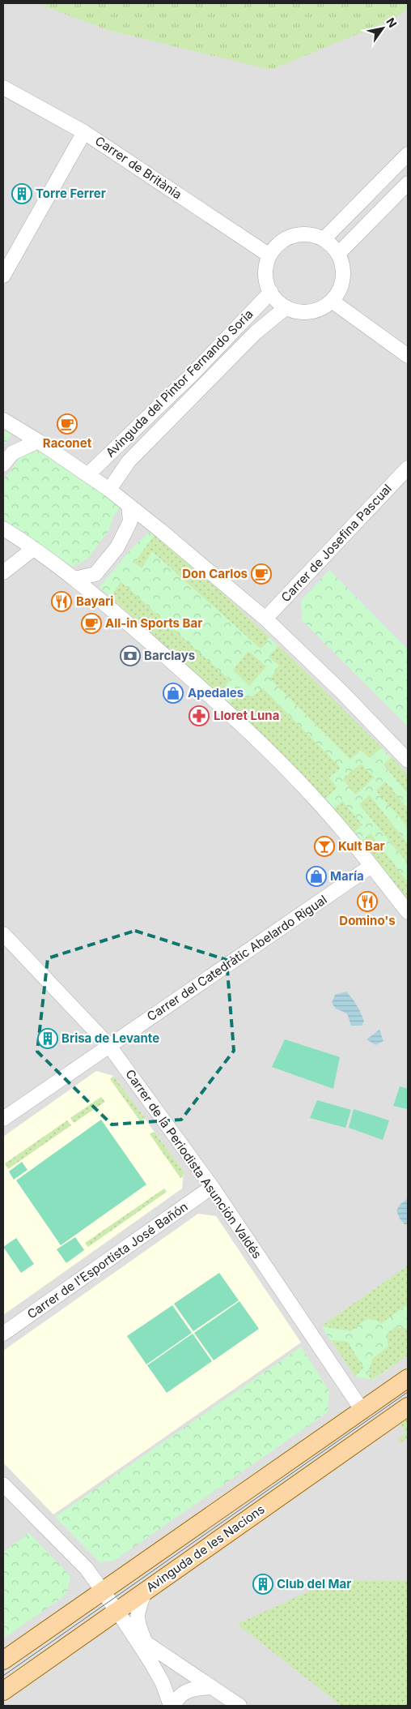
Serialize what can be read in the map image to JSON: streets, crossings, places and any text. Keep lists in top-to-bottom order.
{
  "streets": {
    "main road": ["Avinguda de les Nacions"],
    "street": [
      "Carrer de Britània",
      "Avinguda del Pintor Fernando Soria",
      "Carrer de Josefina Pascual",
      "Carrer del Catedràtic Abelardo Rigual",
      "Carrer de la Periodista Asunción Valdés",
      "Carrer de l'Esportista José Bañón"
    ]
  },
  "crossings": [
    ["Carrer de Britània", "Avinguda del Pintor Fernando Soria"],
    ["Carrer del Catedràtic Abelardo Rigual", "Carrer de la Periodista Asunción Valdés"],
    ["Carrer de la Periodista Asunción Valdés", "Carrer de l'Esportista José Bañón"],
    ["Carrer de la Periodista Asunción Valdés", "Avinguda de les Nacions"]
  ],
  "places": {
    "building": ["Torre Ferrer", "Brisa de Levante", "Club del Mar"],
    "cafe": ["Raconet", "Don Carlos", "All-in Sports Bar"],
    "restaurant": ["Bayari", "Domino's"],
    "bank": ["Barclays"],
    "shop": ["Apedales", "María"],
    "pharmacy": ["Lloret Luna"],
    "bar": ["Kult Bar"]
  },
  "north": "top right"
}
